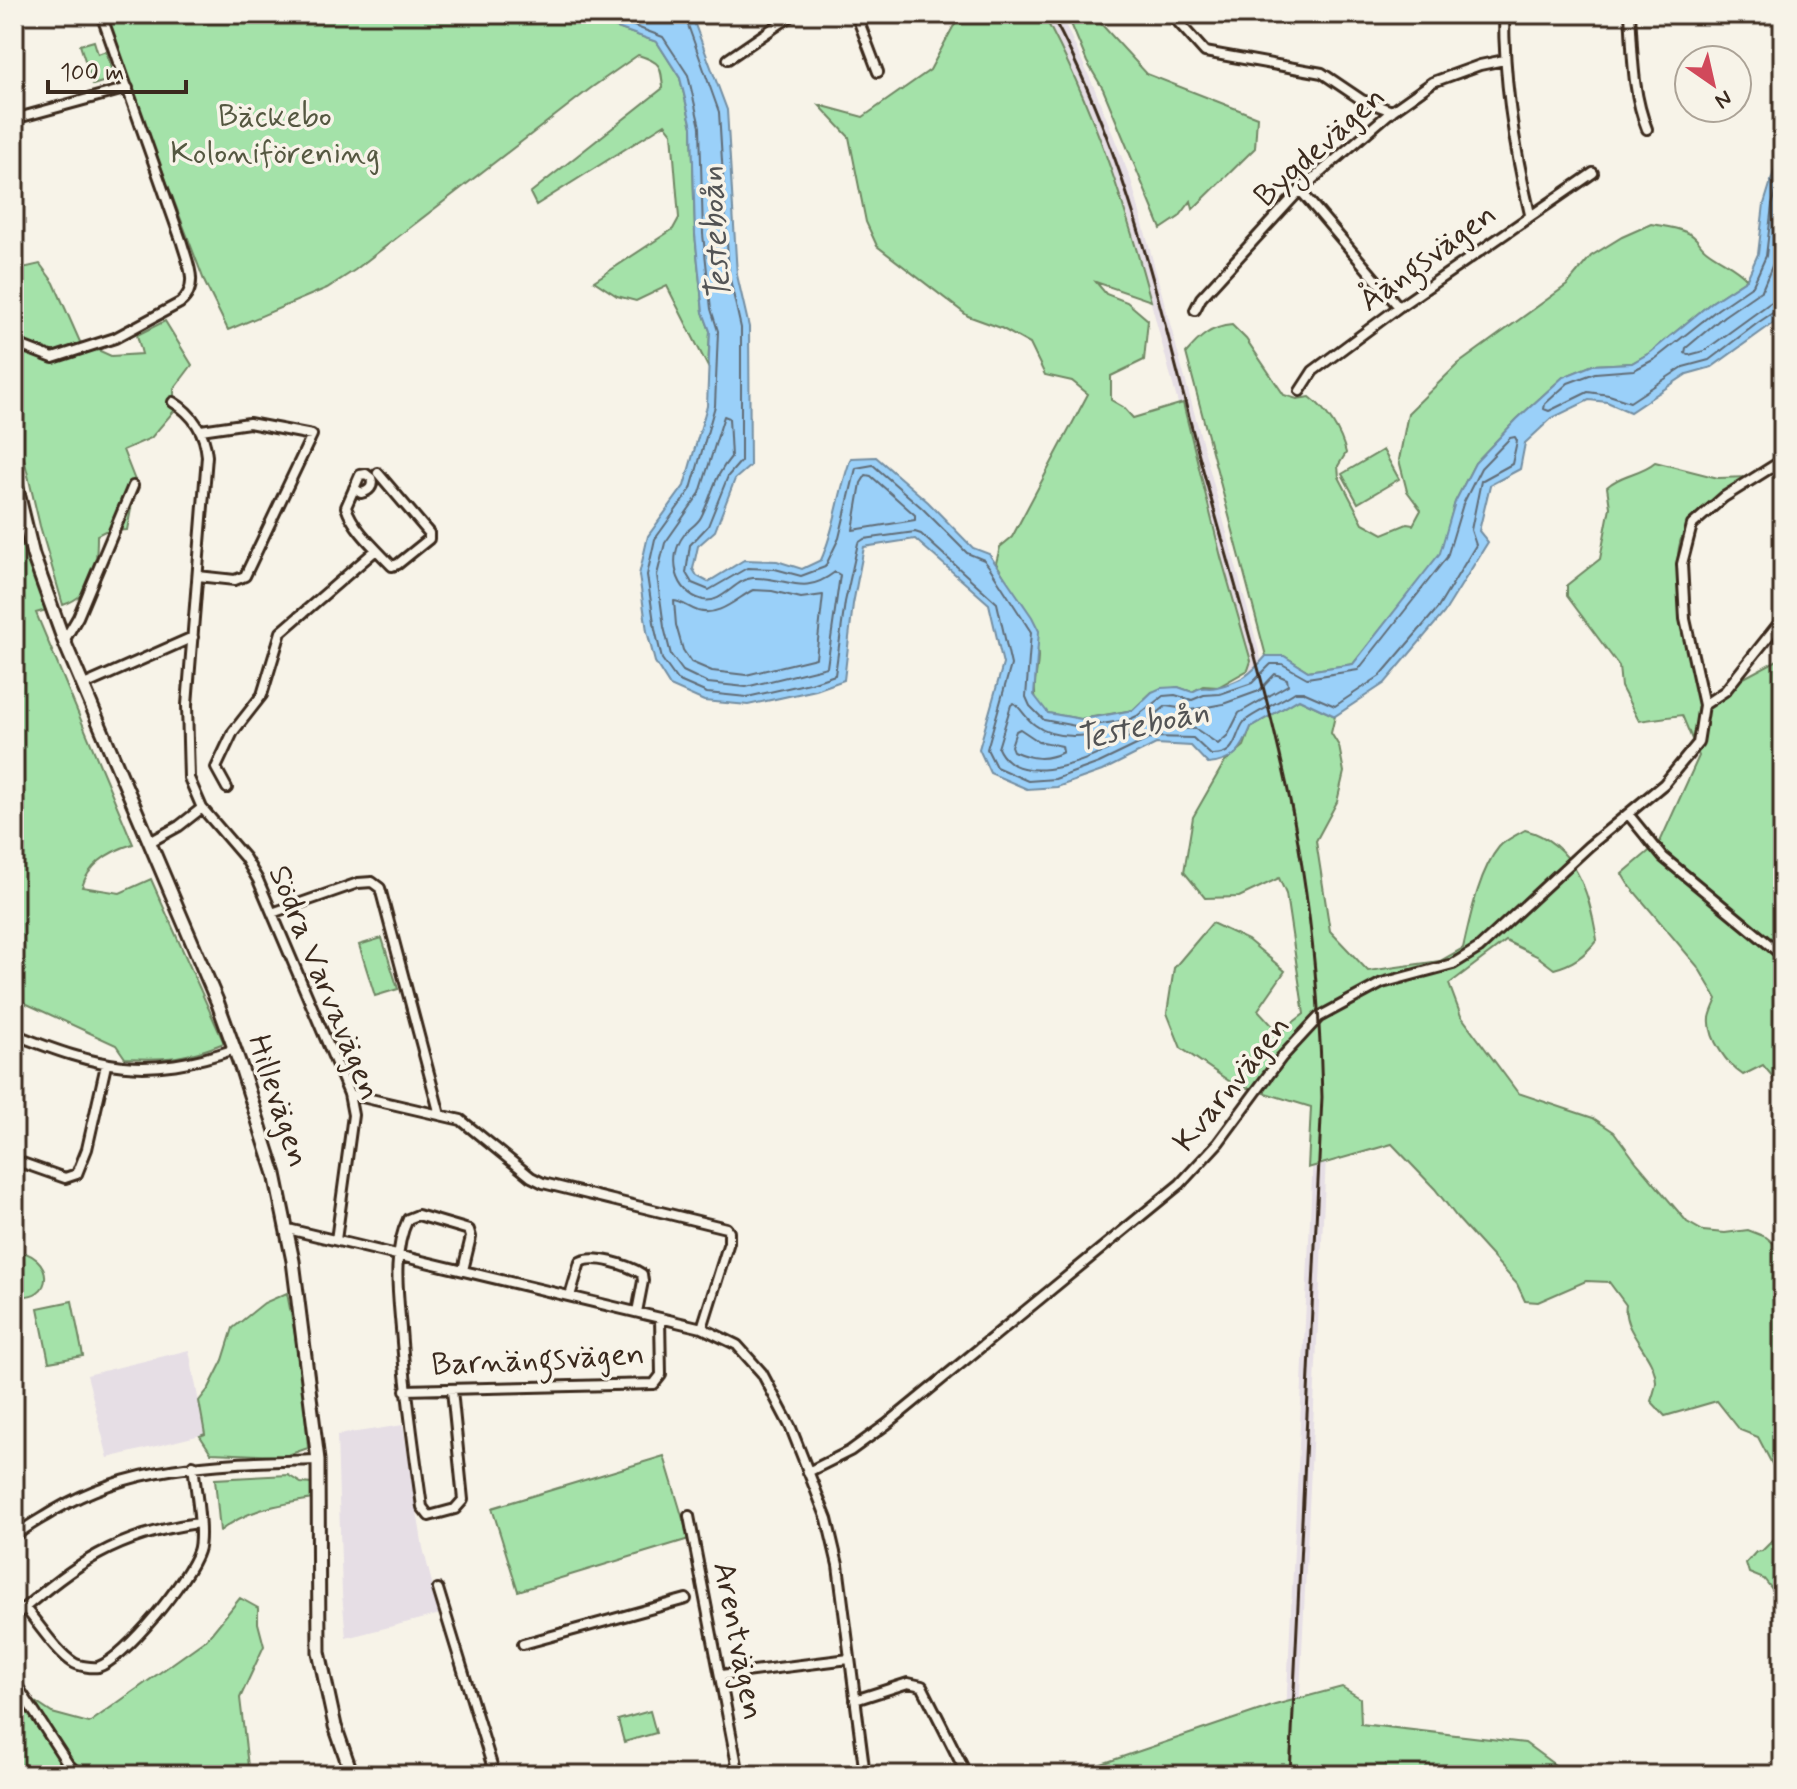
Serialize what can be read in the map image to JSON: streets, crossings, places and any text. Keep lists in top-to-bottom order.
{
  "streets": {
    "street": [
      "Bygdevägen",
      "Åängsvägen",
      "Södra Varvavägen",
      "Kvarnvägen",
      "Hillevägen",
      "Barnängsvägen",
      "Arentvägen"
    ]
  },
  "water": ["Testeboån"],
  "parks": ["Bäckebo Koloniförening"],
  "scale_bar": "100 m",
  "north": "bottom right"
}
